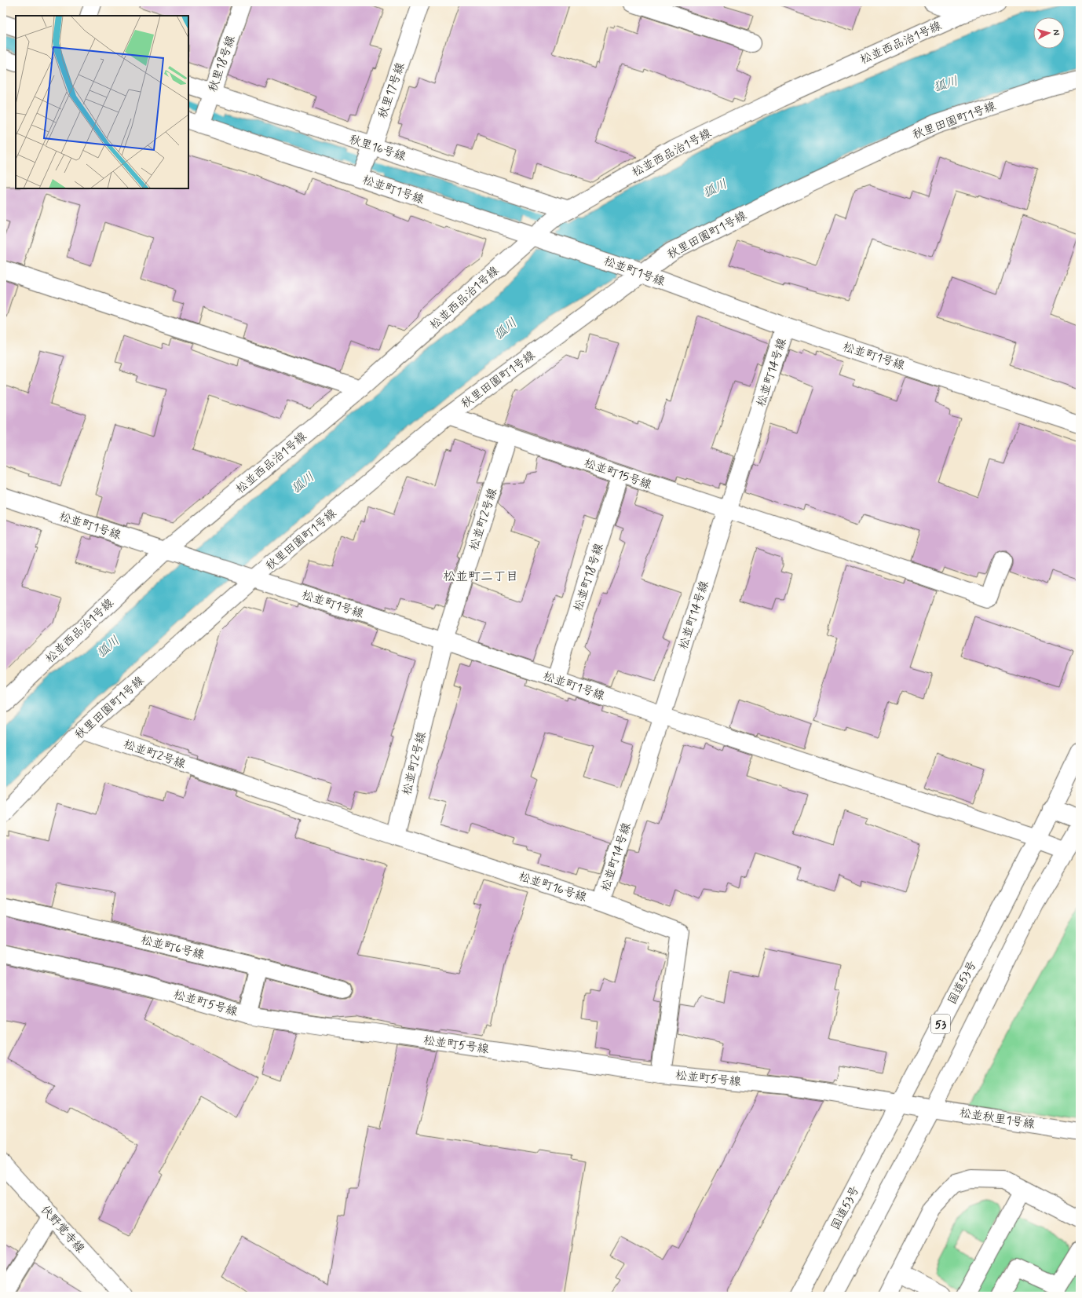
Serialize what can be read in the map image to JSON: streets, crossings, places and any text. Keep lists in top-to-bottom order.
{
  "streets": {
    "main road": [
      "松並西品治1号線",
      "秋里18号線",
      "秋里17号線",
      "秋里田園町1号線",
      "秋里16号線",
      "松並町1号線",
      "松並町14号線",
      "松並町15号線",
      "松並町2号線",
      "松並町18号線",
      "松並町16号線",
      "松並町6号線",
      "国道53号",
      "松並町5号線",
      "53",
      "松並秋里1号線",
      "伏野覚寺線"
    ]
  },
  "crossings": [
    ["松並西品治1号線", "秋里16号線"],
    ["松並西品治1号線", "松並町1号線"],
    ["秋里18号線", "秋里16号線"],
    ["秋里18号線", "松並町1号線"],
    ["秋里17号線", "秋里16号線"],
    ["秋里17号線", "松並町1号線"],
    ["秋里田園町1号線", "松並町1号線"],
    ["秋里田園町1号線", "松並町2号線"],
    ["秋里16号線", "松並町1号線"],
    ["松並町1号線", "松並町14号線"],
    ["松並町1号線", "松並町2号線"],
    ["松並町1号線", "松並町18号線"],
    ["松並町1号線", "国道53号"],
    ["松並町14号線", "松並町15号線"],
    ["松並町14号線", "松並町16号線"],
    ["松並町15号線", "松並町2号線"],
    ["松並町15号線", "松並町18号線"],
    ["松並町2号線", "松並町16号線"],
    ["松並町16号線", "松並町5号線"],
    ["国道53号", "松並町5号線"],
    ["国道53号", "松並秋里1号線"],
    ["松並町5号線", "松並秋里1号線"]
  ],
  "districts": ["松並町二丁目"],
  "water": ["狐川"],
  "north": "right"
}
